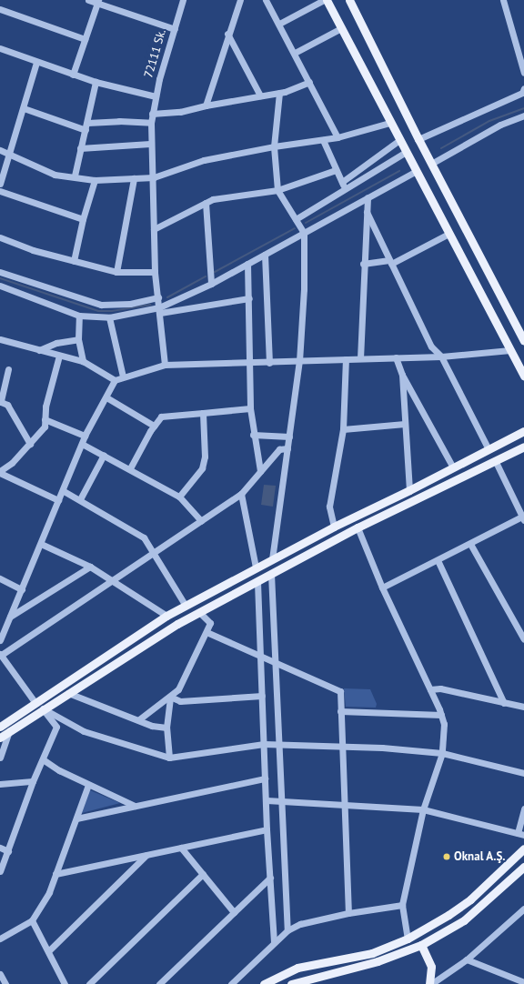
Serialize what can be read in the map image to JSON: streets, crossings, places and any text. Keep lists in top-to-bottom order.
{
  "streets": {
    "street": ["72111 Sk."]
  },
  "places": ["Oknal A.Ş."]
}
